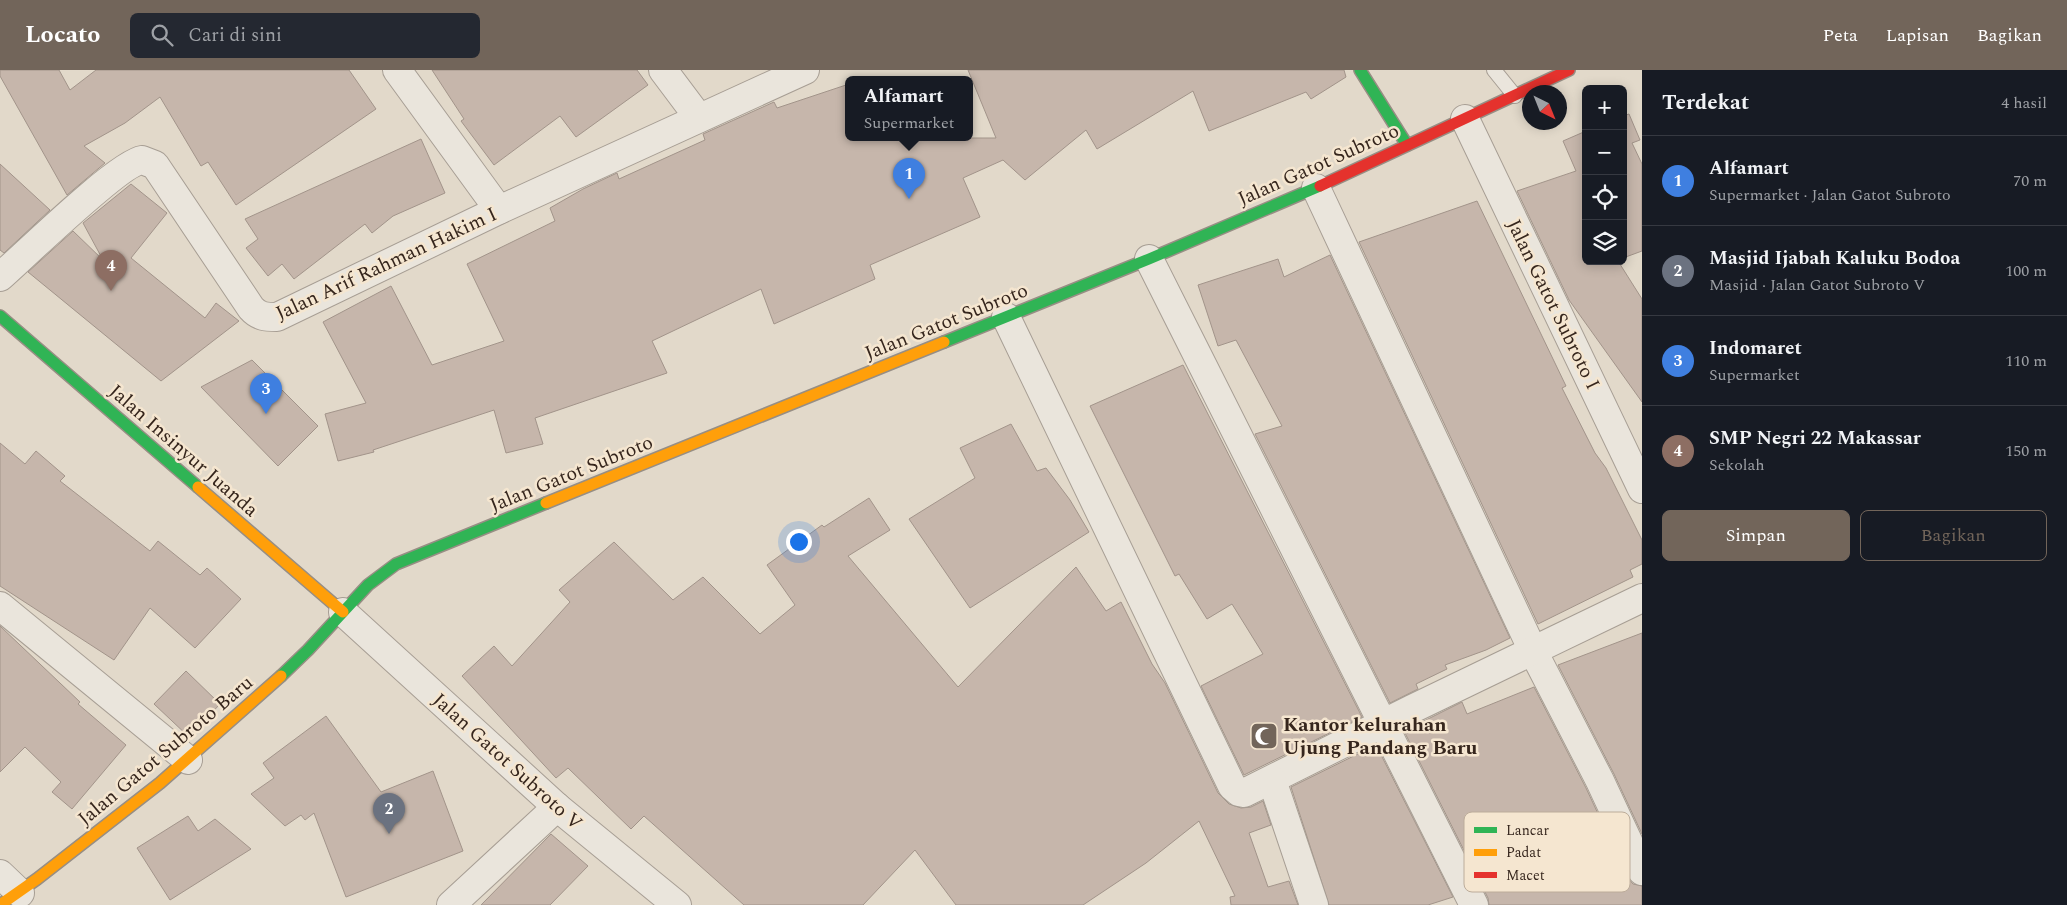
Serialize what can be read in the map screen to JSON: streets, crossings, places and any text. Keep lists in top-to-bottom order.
{
  "streets": {
    "street": [
      "Jalan Gatot Subroto",
      "Jalan Arif Rahman Hakim I",
      "Jalan Gatot Subroto I",
      "Jalan Insinyur Juanda",
      "Jalan Gatot Subroto Baru",
      "Jalan Gatot Subroto V"
    ]
  },
  "crossings": [
    ["Jalan Gatot Subroto", "Jalan Gatot Subroto I"],
    ["Jalan Gatot Subroto", "Jalan Insinyur Juanda"],
    ["Jalan Gatot Subroto", "Jalan Gatot Subroto Baru"],
    ["Jalan Gatot Subroto", "Jalan Gatot Subroto V"],
    ["Jalan Insinyur Juanda", "Jalan Gatot Subroto Baru"],
    ["Jalan Insinyur Juanda", "Jalan Gatot Subroto V"],
    ["Jalan Gatot Subroto Baru", "Jalan Gatot Subroto V"]
  ],
  "places": {
    "mosque": ["Kantor kelurahan Ujung Pandang Baru"]
  },
  "legend": ["Lancar", "Padat", "Macet"],
  "north": "bottom right",
  "page": {
    "header": "Locato",
    "search": "Cari di sini",
    "nav": ["Peta", "Lapisan", "Bagikan"],
    "heading": ["Terdekat", "4 hasil"],
    "popup": ["Alfamart", "Supermarket"],
    "map_buttons": ["+", "−"],
    "list": [
      {
        "mark": "1",
        "name": "Alfamart",
        "note": "Supermarket · Jalan Gatot Subroto",
        "value": "70 m"
      },
      {
        "mark": "2",
        "name": "Masjid Ijabah Kaluku Bodoa",
        "note": "Masjid · Jalan Gatot Subroto V",
        "value": "100 m"
      },
      {
        "mark": "3",
        "name": "Indomaret",
        "note": "Supermarket",
        "value": "110 m"
      },
      {
        "mark": "4",
        "name": "SMP Negri 22 Makassar",
        "note": "Sekolah",
        "value": "150 m"
      }
    ],
    "pins": [
      "1",
      "4",
      "3",
      "2"
    ],
    "buttons": ["Simpan", "Bagikan"]
  }
}
